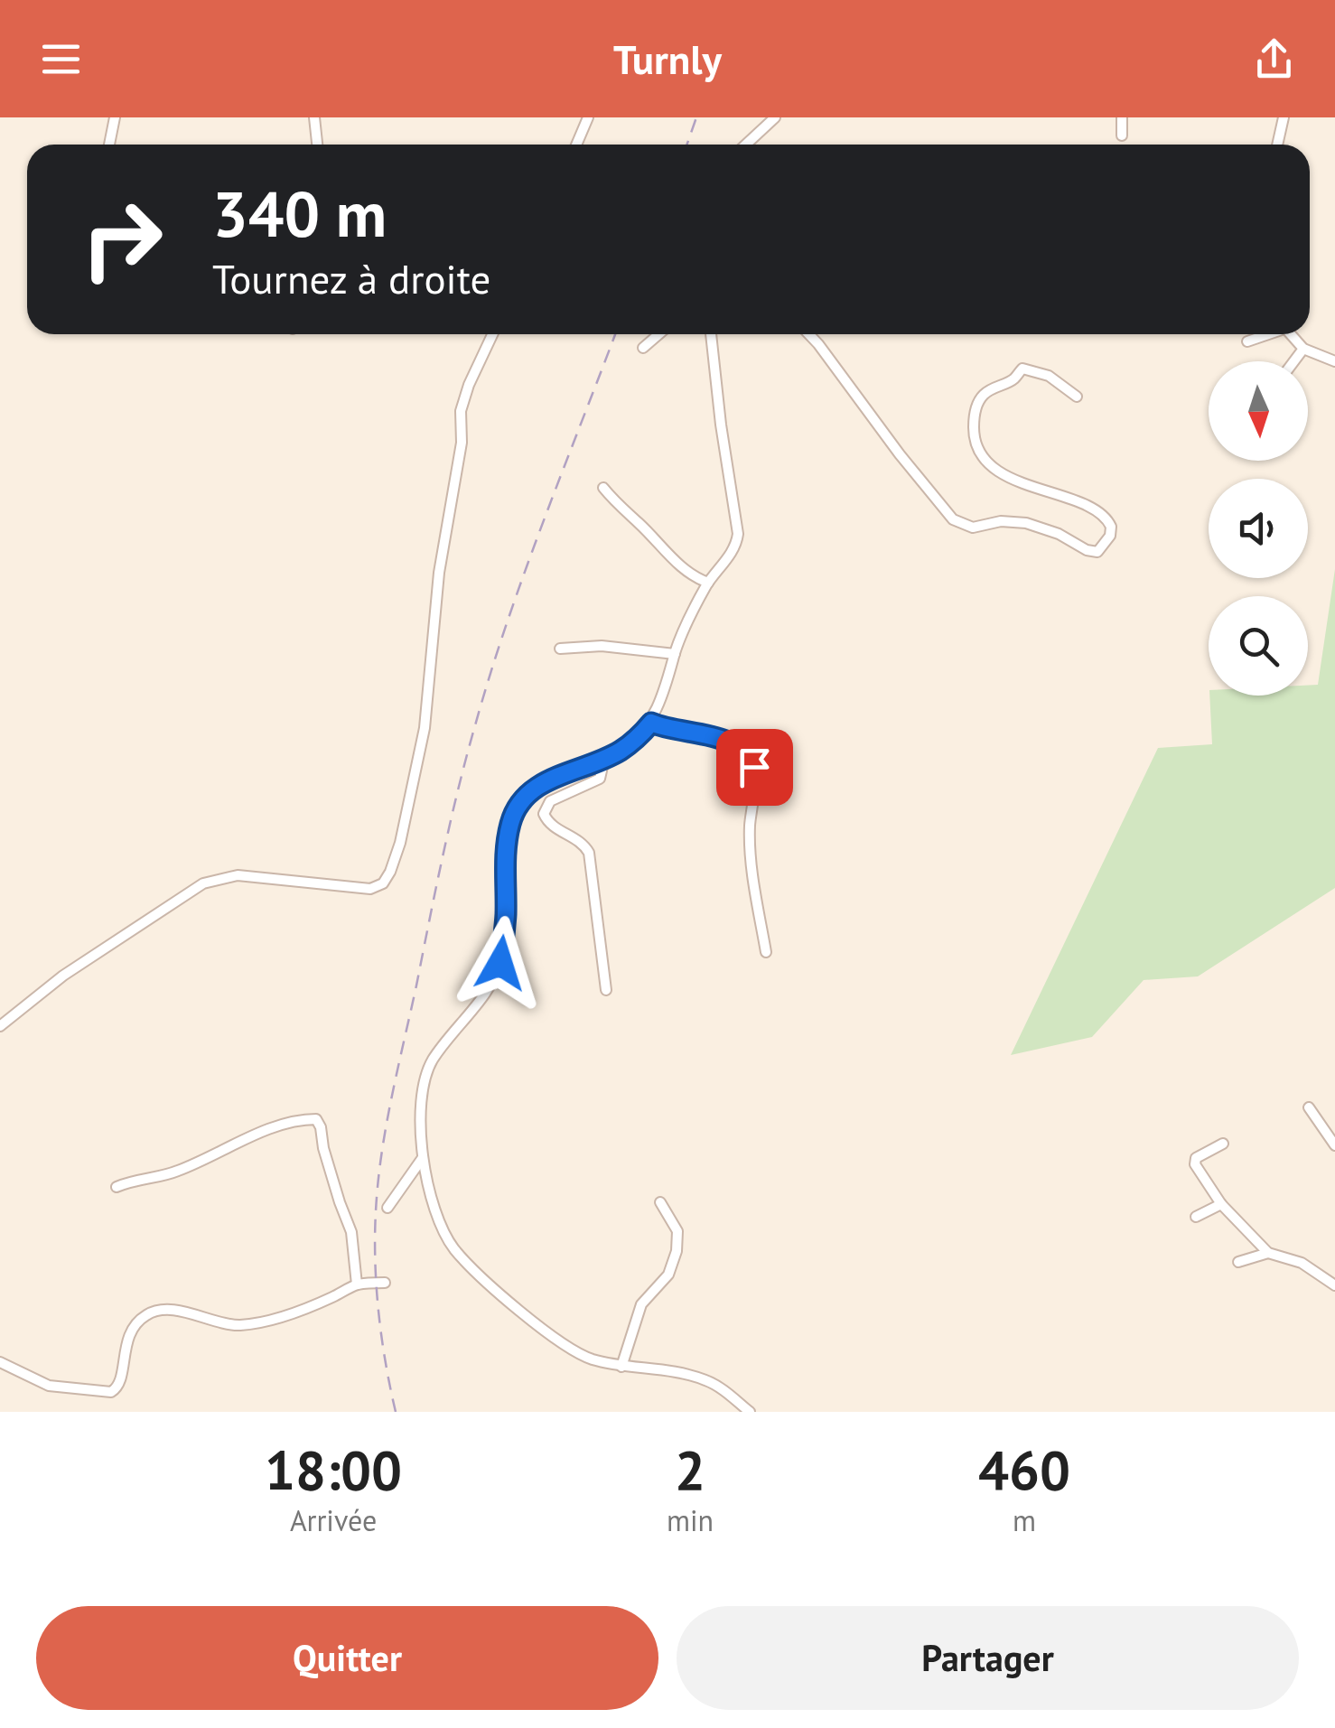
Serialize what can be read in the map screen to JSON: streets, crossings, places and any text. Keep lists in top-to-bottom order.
{
  "north": "bottom",
  "page": {
    "header": "Turnly",
    "turn": ["340 m", "Tournez à droite"],
    "eta": [
      "18:00",
      "Arrivée",
      "2",
      "min",
      "460",
      "m"
    ],
    "buttons": ["Quitter", "Partager"]
  }
}
